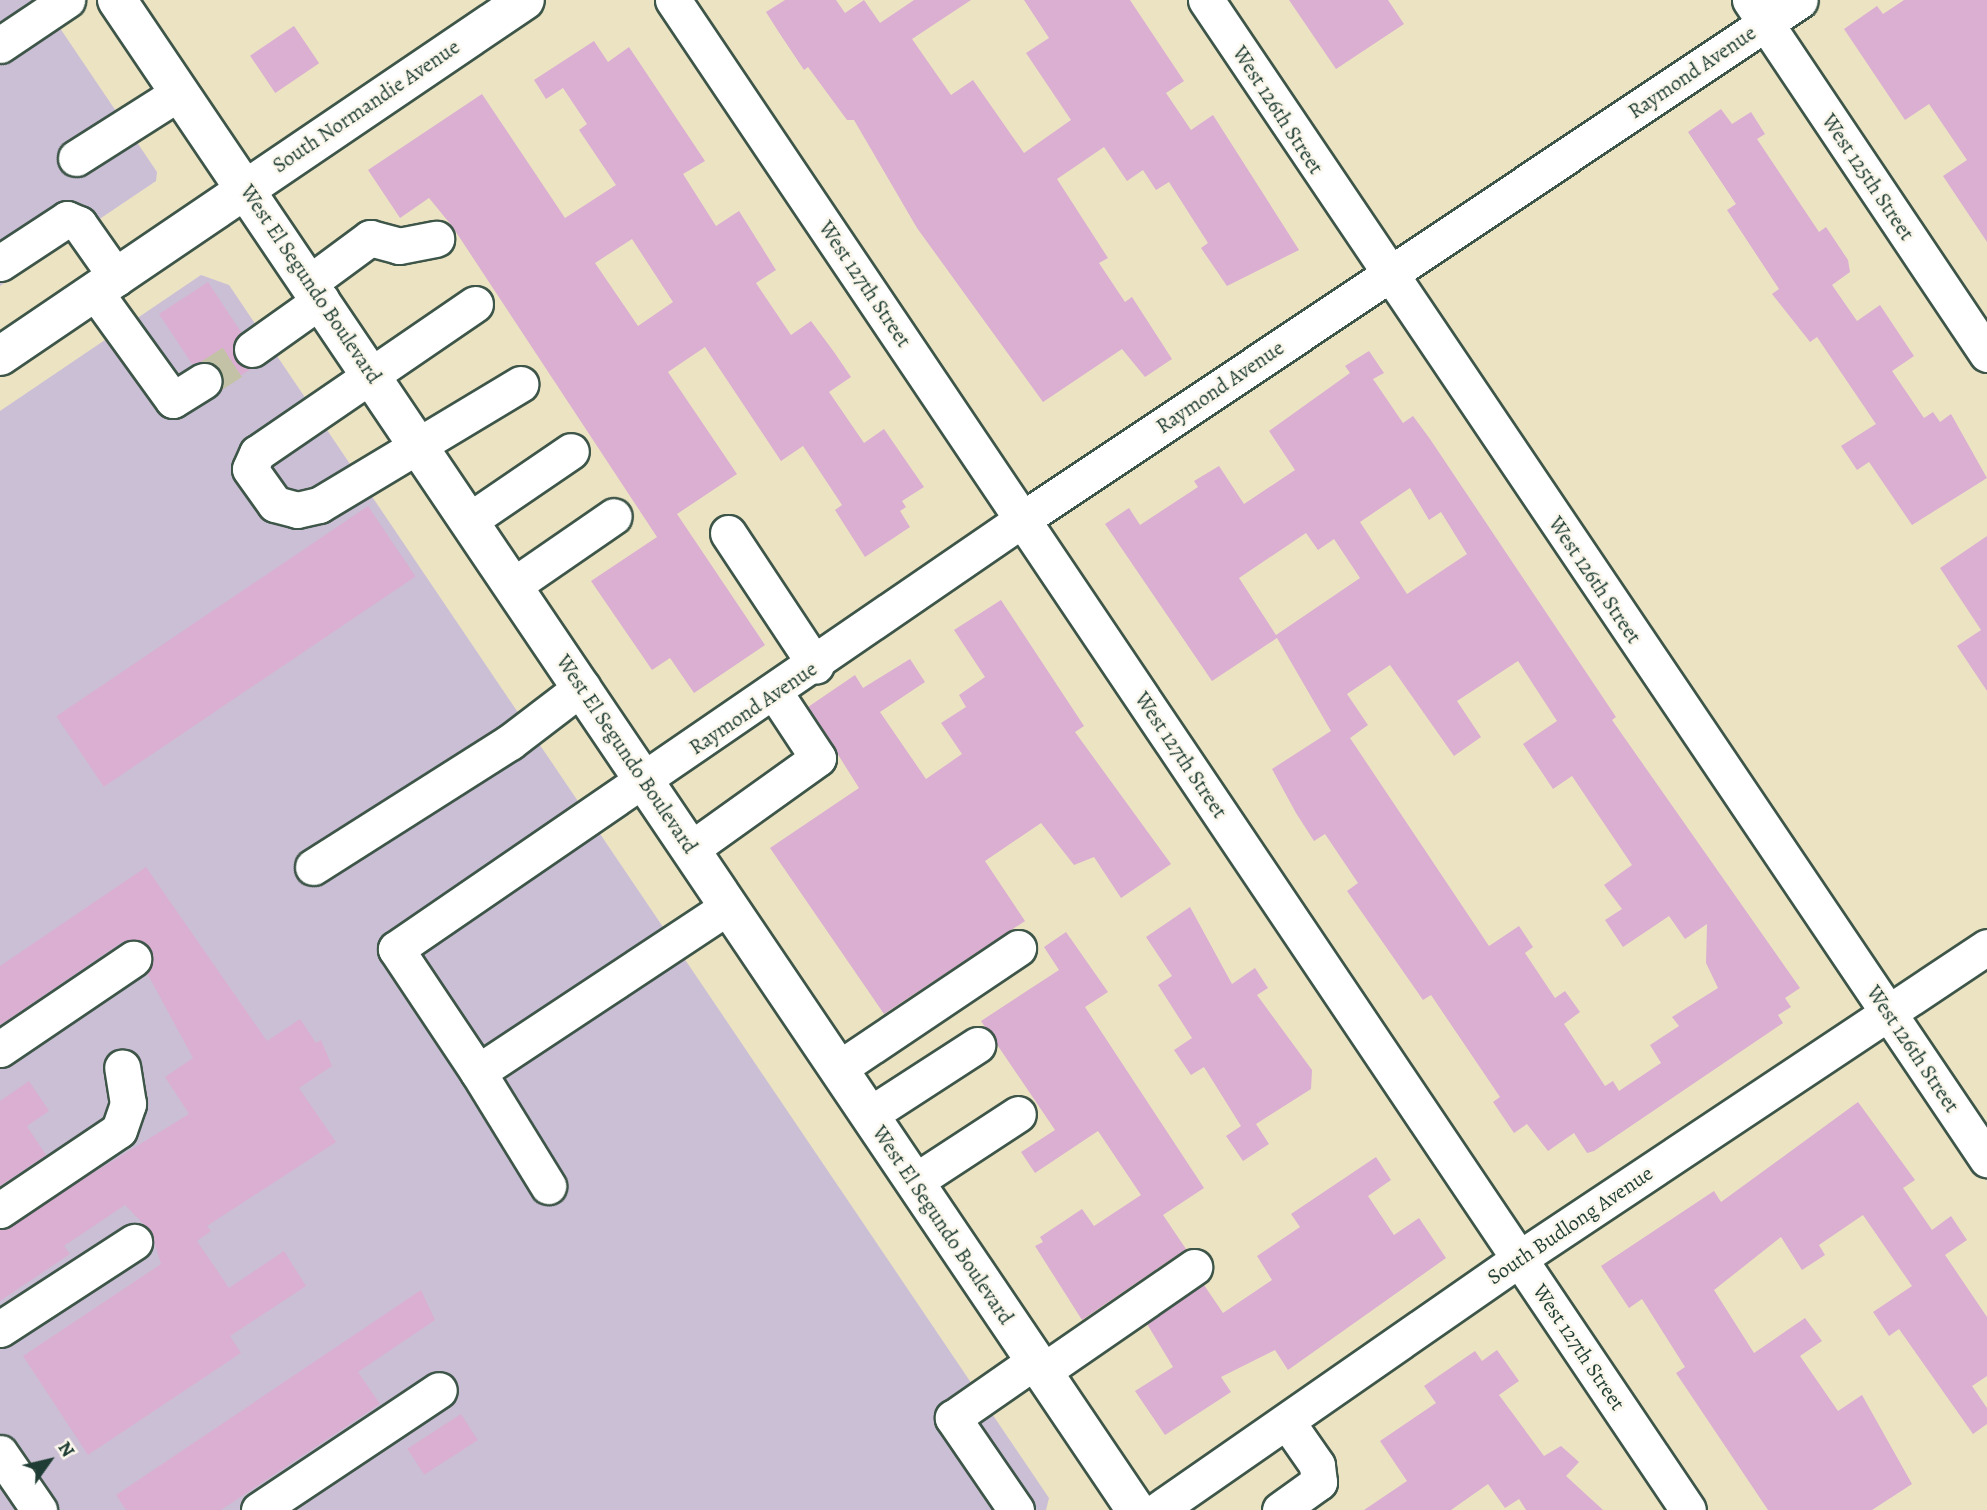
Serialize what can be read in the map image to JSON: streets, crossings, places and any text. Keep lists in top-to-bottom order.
{
  "streets": {
    "main road": ["South Normandie Avenue", "West El Segundo Boulevard"],
    "street": [
      "Raymond Avenue",
      "West 126th Street",
      "West 125th Street",
      "West 127th Street",
      "South Budlong Avenue"
    ]
  },
  "crossings": [
    ["Raymond Avenue", "West 126th Street"],
    ["Raymond Avenue", "West 125th Street"],
    ["Raymond Avenue", "West El Segundo Boulevard"],
    ["Raymond Avenue", "West 127th Street"],
    ["South Normandie Avenue", "West El Segundo Boulevard"],
    ["West 126th Street", "South Budlong Avenue"],
    ["West 127th Street", "South Budlong Avenue"]
  ],
  "north": "top right"
}
